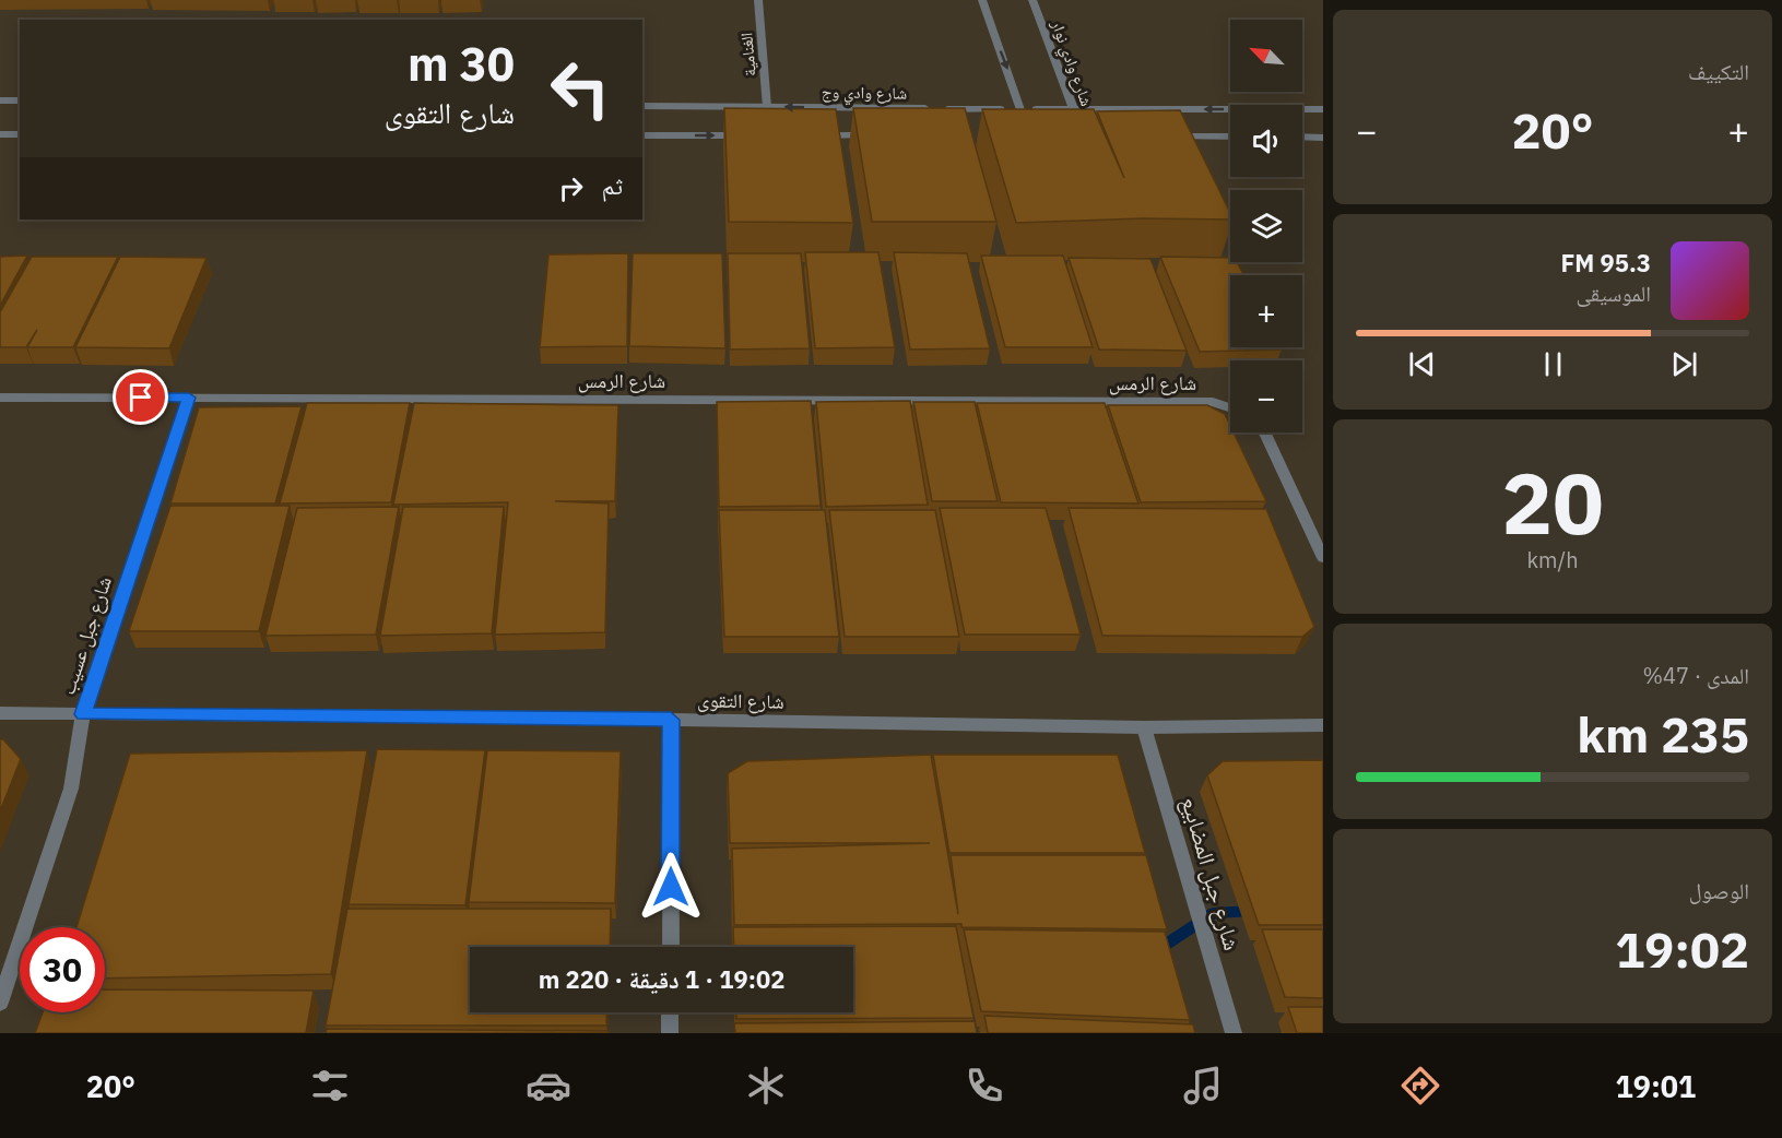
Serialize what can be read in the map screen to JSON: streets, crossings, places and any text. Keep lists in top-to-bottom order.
{
  "streets": {
    "street": [
      "الغنامية",
      "شارع وادي نوار",
      "شارع وادي وج",
      "شارع الرمس",
      "شارع جبل عسيب",
      "شارع التقوى",
      "شارع جبل المضابيع"
    ]
  },
  "crossings": [
    ["الغنامية", "شارع وادي وج"],
    ["شارع وادي نوار", "شارع وادي وج"],
    ["شارع الرمس", "شارع جبل عسيب"],
    ["شارع جبل عسيب", "شارع التقوى"],
    ["شارع التقوى", "شارع جبل المضابيع"]
  ],
  "one_way": ["شارع وادي وج"],
  "north": "top left",
  "page": {
    "tile": [
      "التكييف",
      ["20", "km/h"],
      ["المدى · 47%", "235 km"],
      ["الوصول", "19:02"]
    ],
    "map_buttons": ["+", "−"],
    "turn": ["30 m", "شارع التقوى"],
    "heat": ["−", "20°", "+"],
    "then": "ثم",
    "song": ["95.3 FM", "الموسيقى"],
    "limit": "30",
    "trip": "19:02 · 1 دقيقة · 220 m",
    "tabs": ["19:01", "20°"]
  }
}
